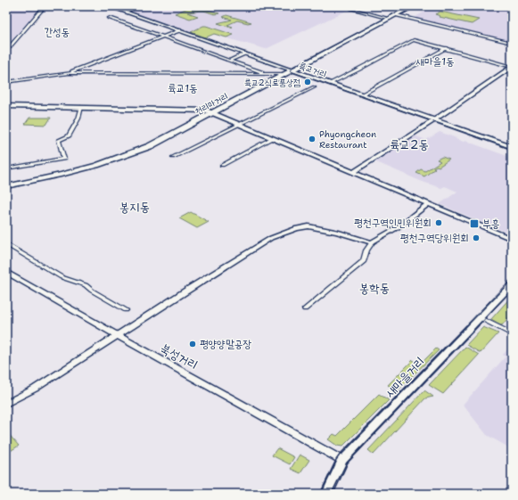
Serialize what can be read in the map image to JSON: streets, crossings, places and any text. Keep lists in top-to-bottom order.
{
  "streets": {
    "highway": ["천리마거리"],
    "street": ["륙교거리", "북성거리", "새마을거리"]
  },
  "crossings": [
    ["륙교거리", "천리마거리"],
    ["북성거리", "새마을거리"]
  ],
  "districts": [
    "간성동",
    "새마을1동",
    "륙교1동",
    "륙교2동",
    "봉지동",
    "봉학동"
  ],
  "places": {
    "other": [
      "륙교2식료품상점",
      "Phyongcheon Restaurant",
      "평천구역인민위원회",
      "평천구역당위원회",
      "평양양말공장"
    ],
    "transit": ["부흥"]
  }
}
